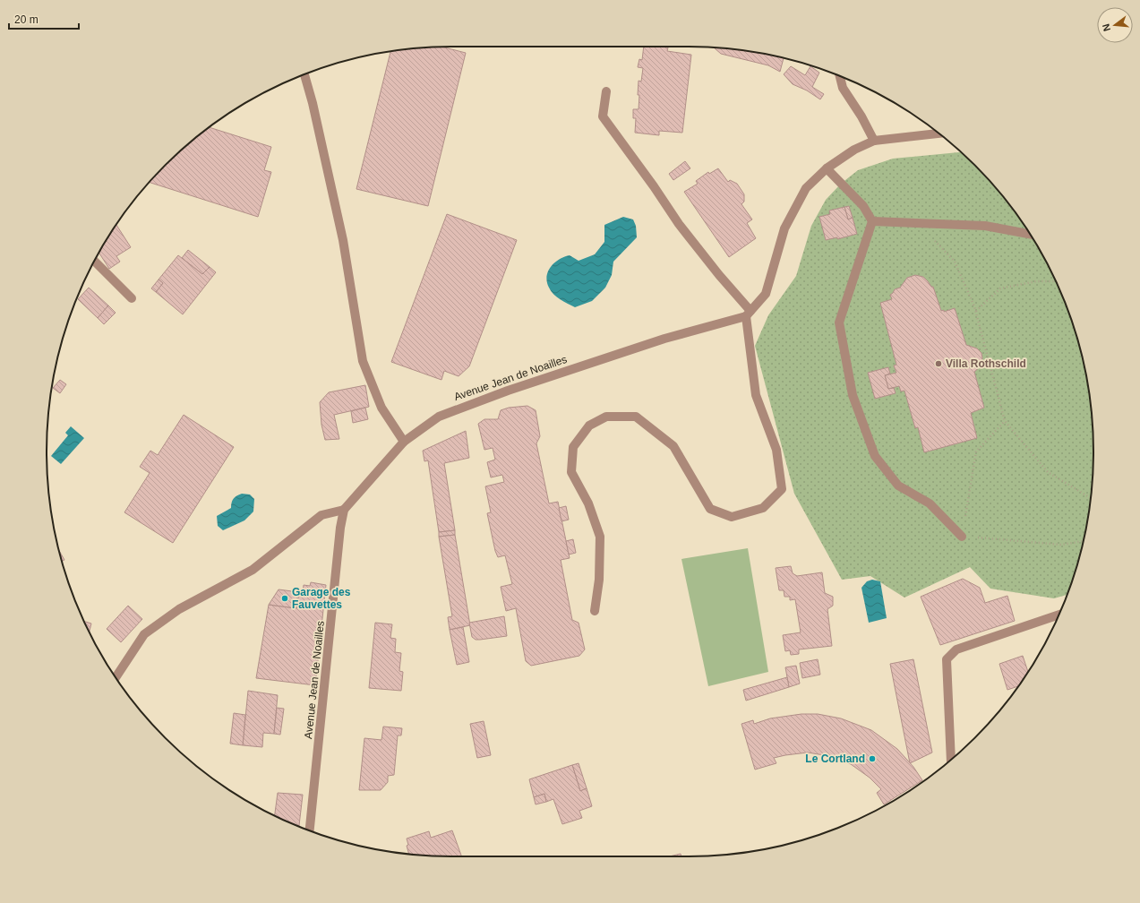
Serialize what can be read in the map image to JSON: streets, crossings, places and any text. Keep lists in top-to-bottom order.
{
  "streets": {
    "street": ["Avenue Jean de Noailles"]
  },
  "places": ["Villa Rothschild", "Garage des Fauvettes", "Le Cortland"],
  "scale_bar": "20 m",
  "north": "left"
}
